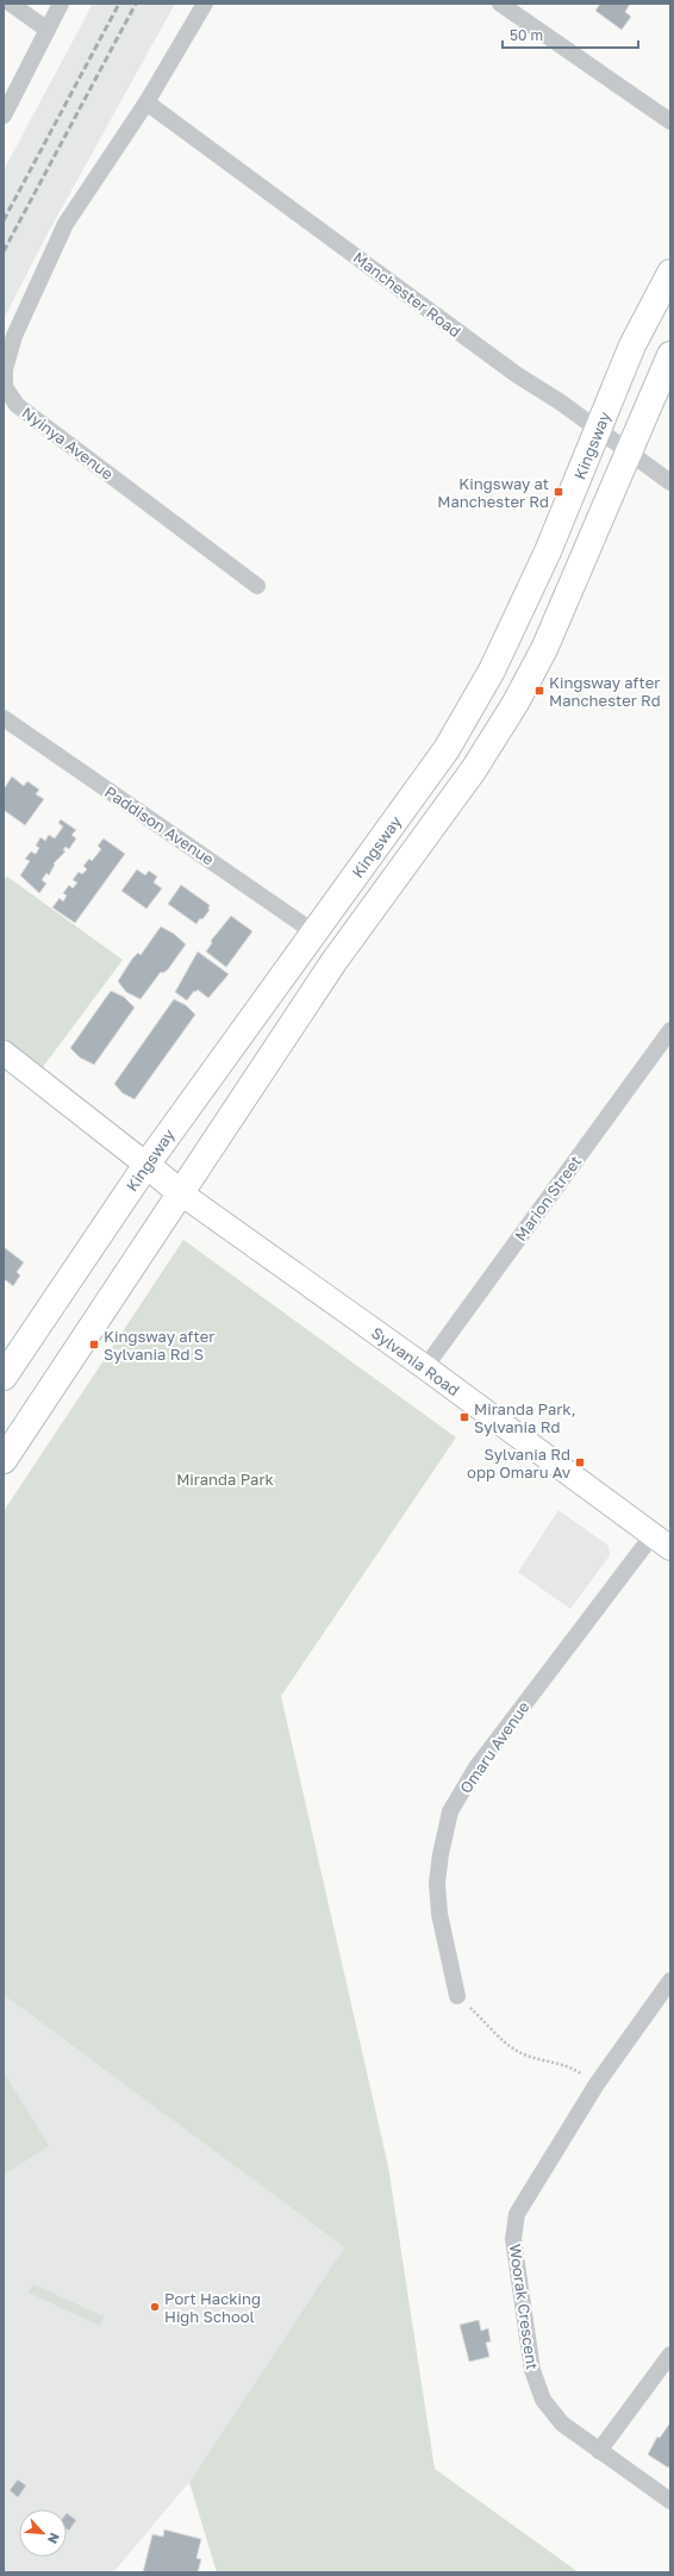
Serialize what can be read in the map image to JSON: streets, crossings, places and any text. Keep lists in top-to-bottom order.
{
  "streets": {
    "main road": ["Kingsway"],
    "street": [
      "Manchester Road",
      "Nyinya Avenue",
      "Paddison Avenue",
      "Marion Street",
      "Sylvania Road",
      "Omaru Avenue",
      "Woorak Crescent"
    ]
  },
  "crossings": [
    ["Manchester Road", "Nyinya Avenue"],
    ["Manchester Road", "Kingsway"],
    ["Kingsway", "Paddison Avenue"],
    ["Marion Street", "Sylvania Road"],
    ["Sylvania Road", "Omaru Avenue"]
  ],
  "parks": ["Miranda Park"],
  "places": {
    "transit": [
      "Kingsway at Manchester Rd",
      "Kingsway after Manchester Rd",
      "Kingsway after Sylvania Rd S",
      "Miranda Park, Sylvania Rd",
      "Sylvania Rd opp Omaru Av"
    ],
    "other": ["Port Hacking High School"]
  },
  "scale_bar": "50 m",
  "north": "bottom right"
}
